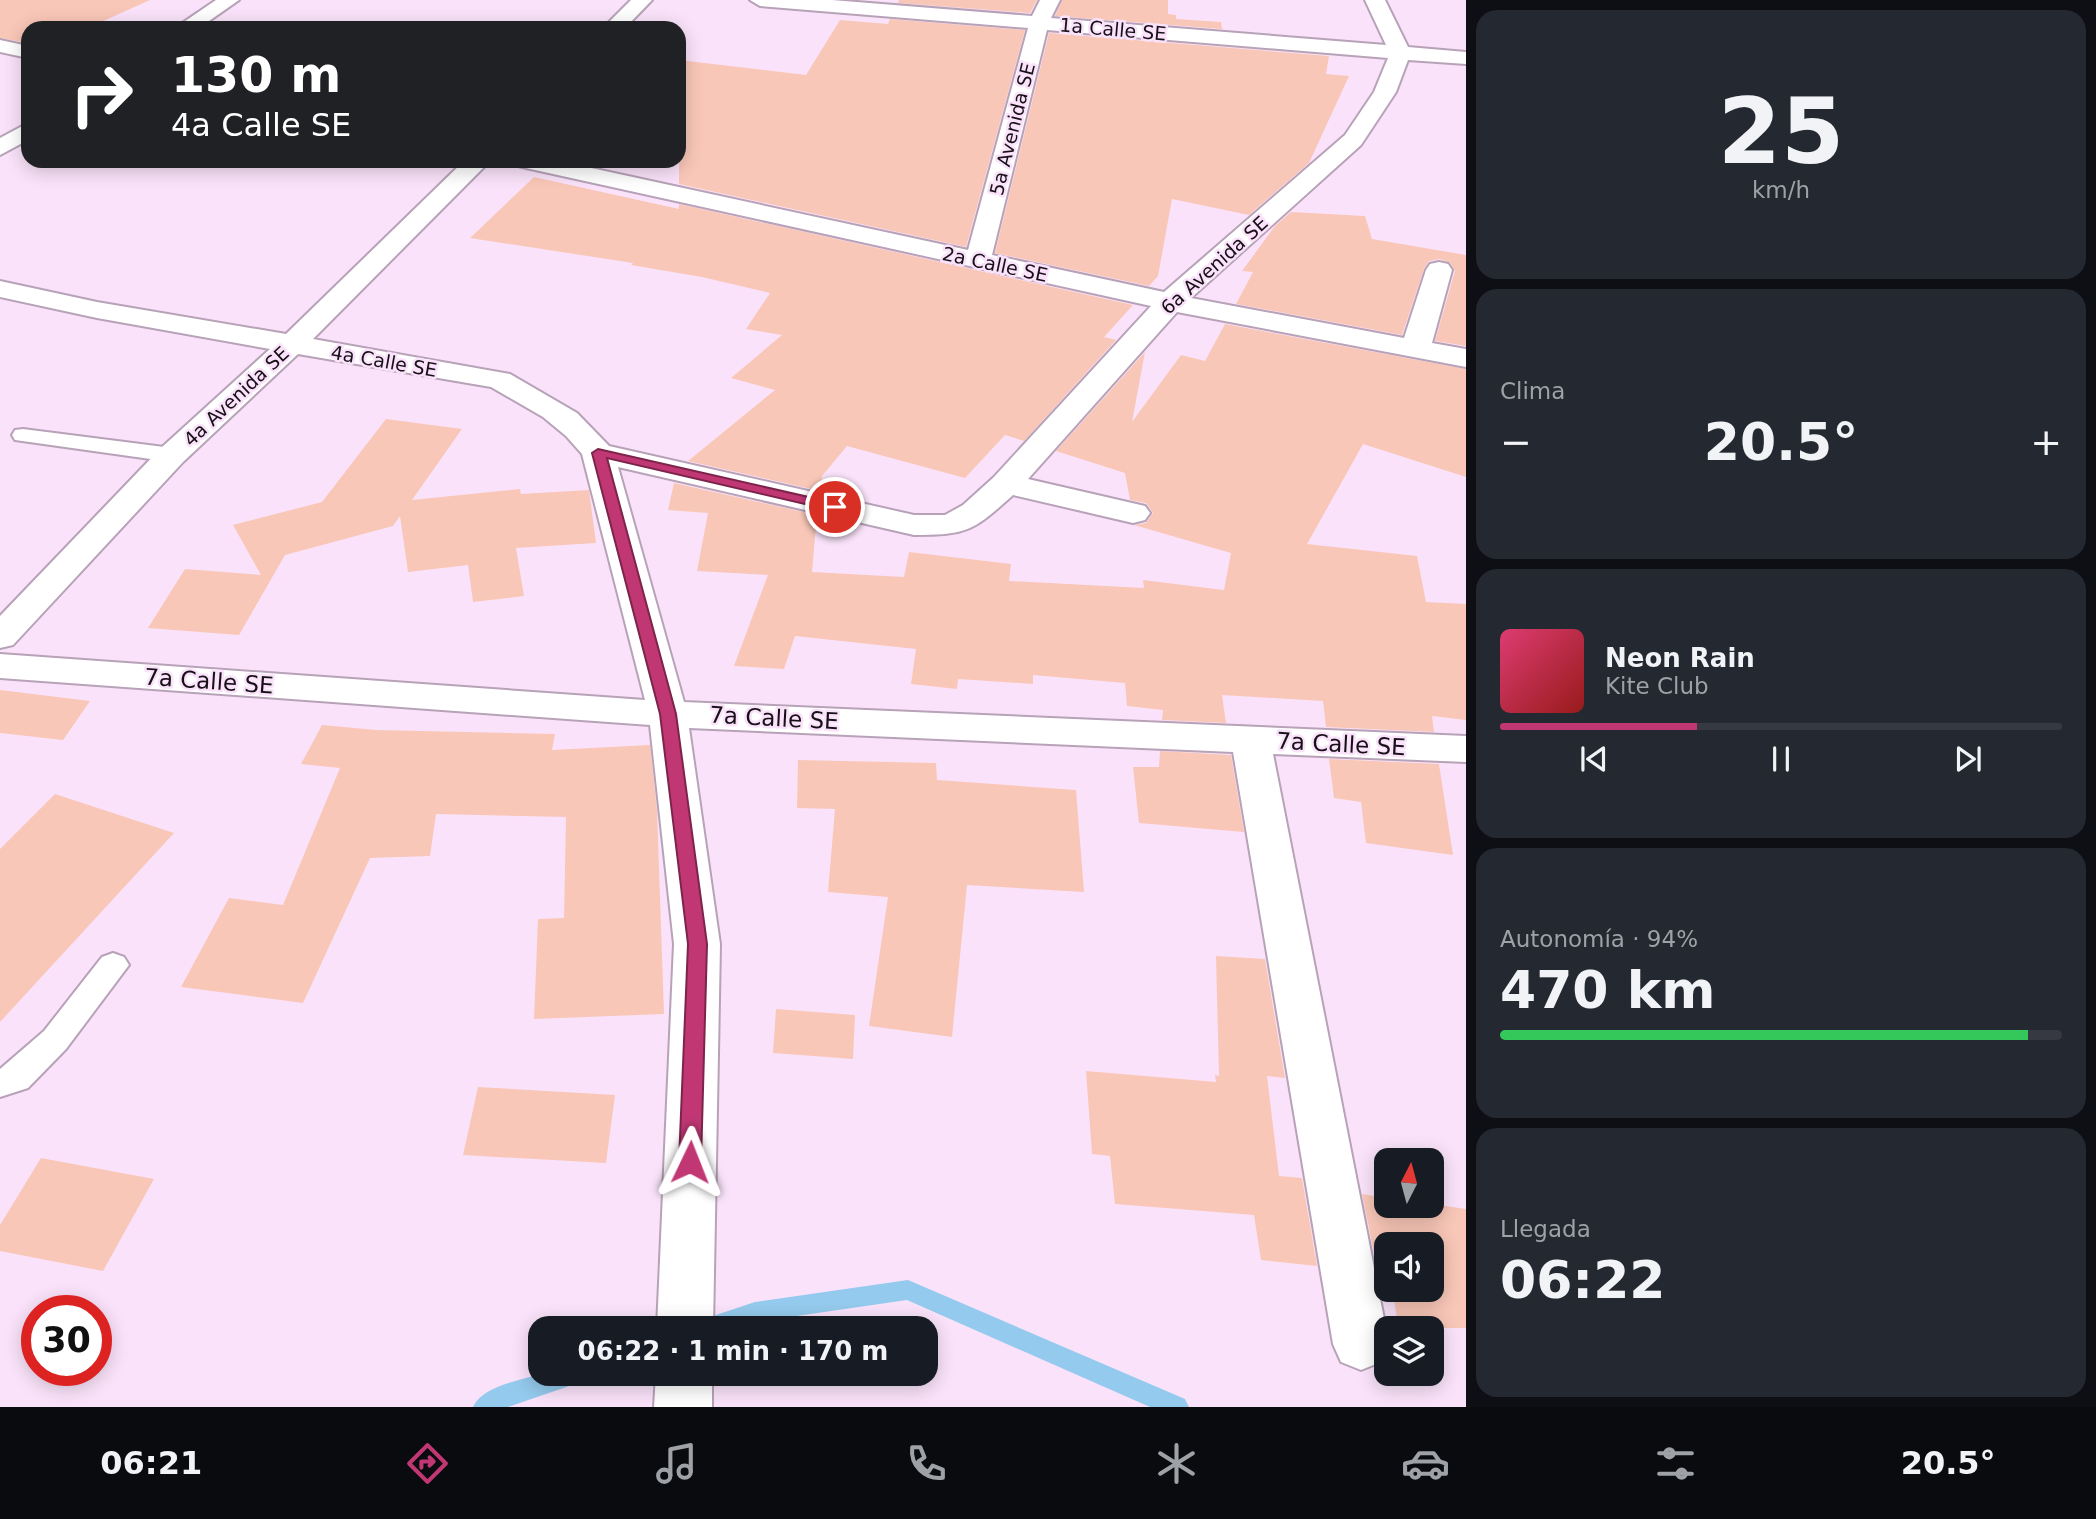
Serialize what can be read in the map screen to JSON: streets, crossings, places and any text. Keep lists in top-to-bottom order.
{
  "streets": {
    "street": [
      "1a Calle SE",
      "5a Avenida SE",
      "2a Calle SE",
      "6a Avenida SE",
      "4a Calle SE",
      "4a Avenida SE",
      "7a Calle SE"
    ]
  },
  "crossings": [
    ["1a Calle SE", "5a Avenida SE"],
    ["1a Calle SE", "6a Avenida SE"],
    ["5a Avenida SE", "2a Calle SE"],
    ["2a Calle SE", "6a Avenida SE"],
    ["6a Avenida SE", "4a Calle SE"],
    ["4a Calle SE", "4a Avenida SE"]
  ],
  "north": "top",
  "page": {
    "tile": [
      ["25", "km/h"],
      "Clima",
      ["Autonomía · 94%", "470 km"],
      ["Llegada", "06:22"]
    ],
    "turn": ["130 m", "4a Calle SE"],
    "heat": ["−", "20.5°", "+"],
    "song": ["Neon Rain", "Kite Club"],
    "limit": "30",
    "trip": "06:22 · 1 min · 170 m",
    "tabs": ["06:21", "20.5°"]
  }
}
